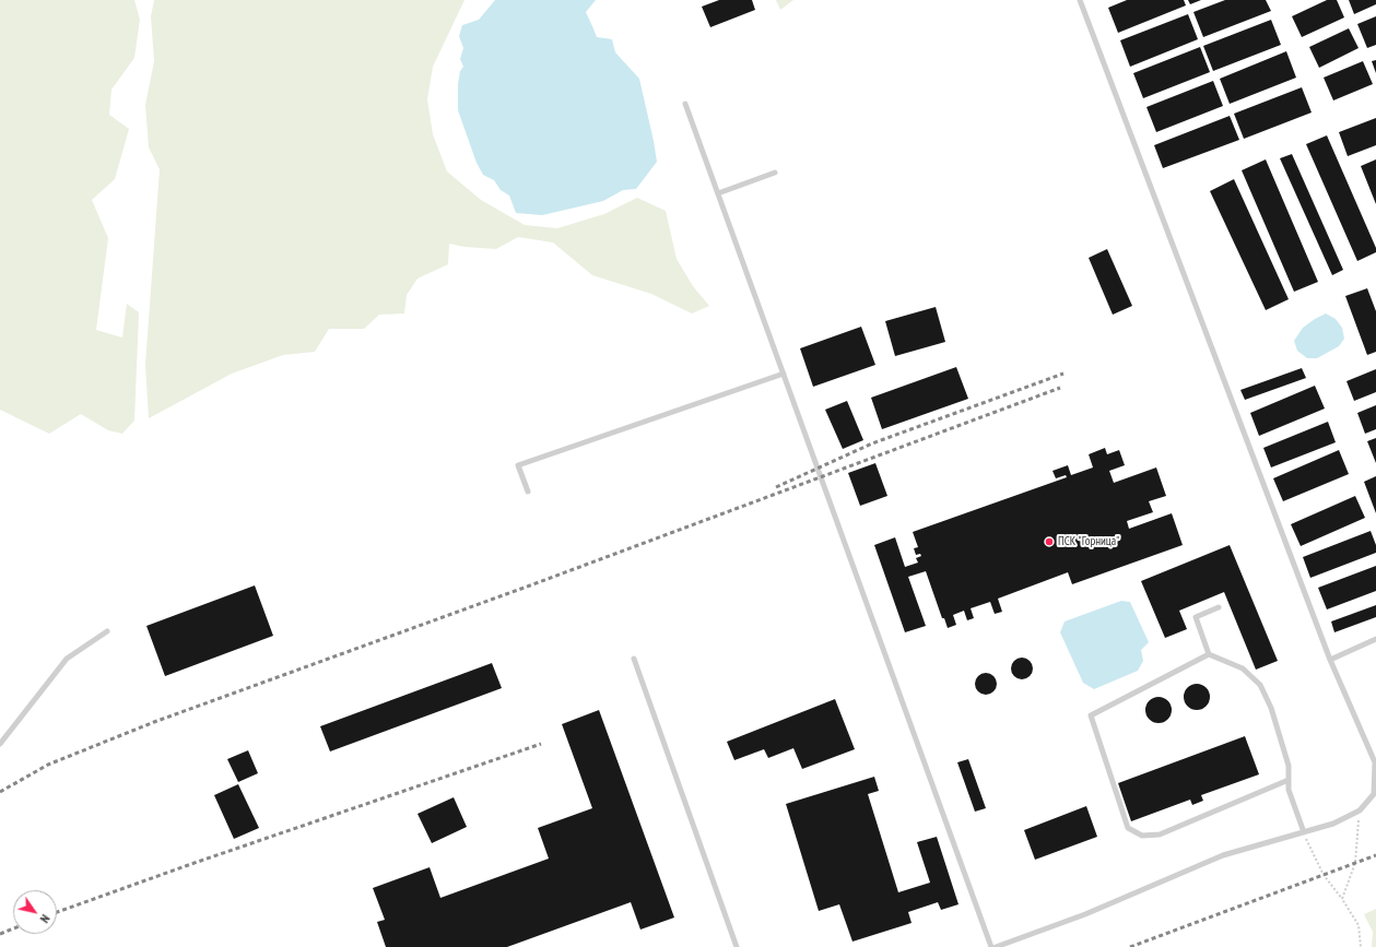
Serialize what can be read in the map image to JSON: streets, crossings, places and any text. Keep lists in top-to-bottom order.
{
  "places": ["ПСК \"Горница\""],
  "north": "bottom right"
}
